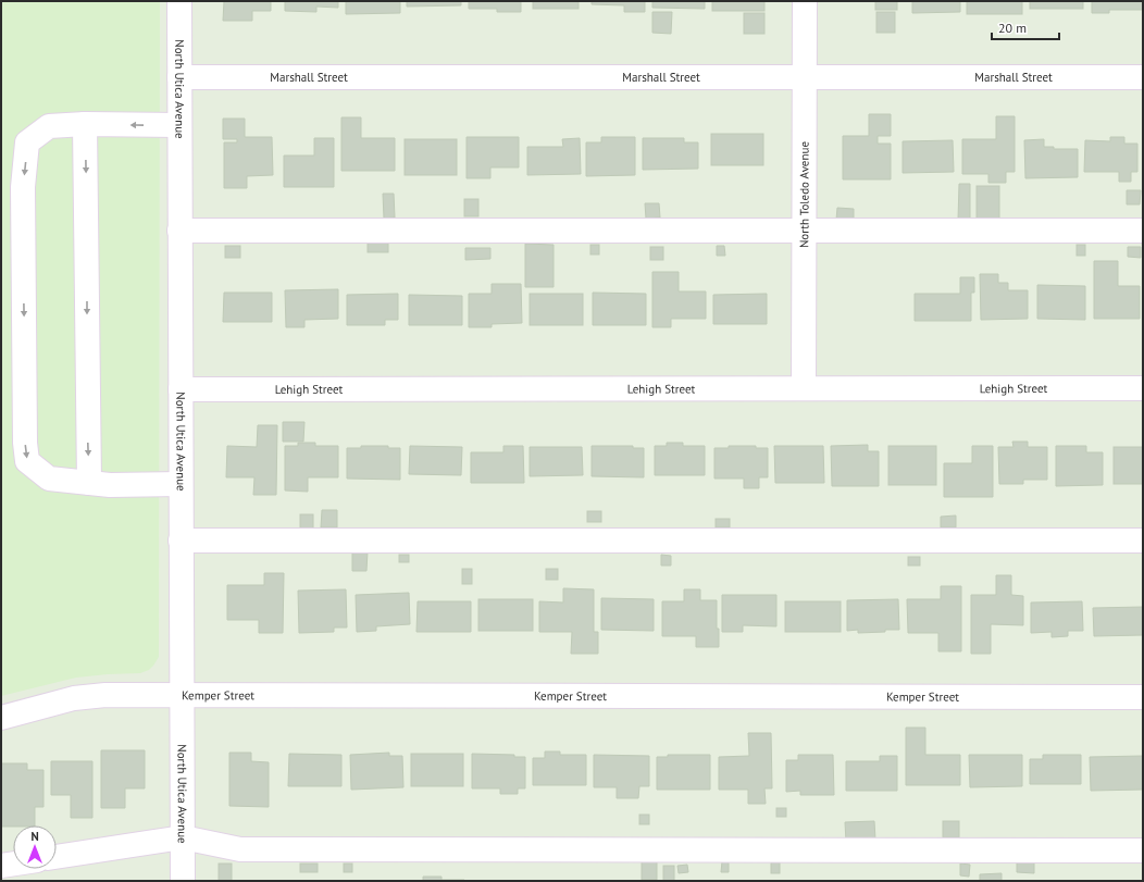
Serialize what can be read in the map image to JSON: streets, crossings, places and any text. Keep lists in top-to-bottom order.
{
  "streets": {
    "street": [
      "Marshall Street",
      "North Utica Avenue",
      "North Toledo Avenue",
      "Lehigh Street",
      "Kemper Street"
    ]
  },
  "crossings": [
    ["Marshall Street", "North Utica Avenue"],
    ["Marshall Street", "North Toledo Avenue"],
    ["North Utica Avenue", "Lehigh Street"],
    ["North Utica Avenue", "Kemper Street"],
    ["North Toledo Avenue", "Lehigh Street"]
  ],
  "scale_bar": "20 m",
  "north": "top"
}
